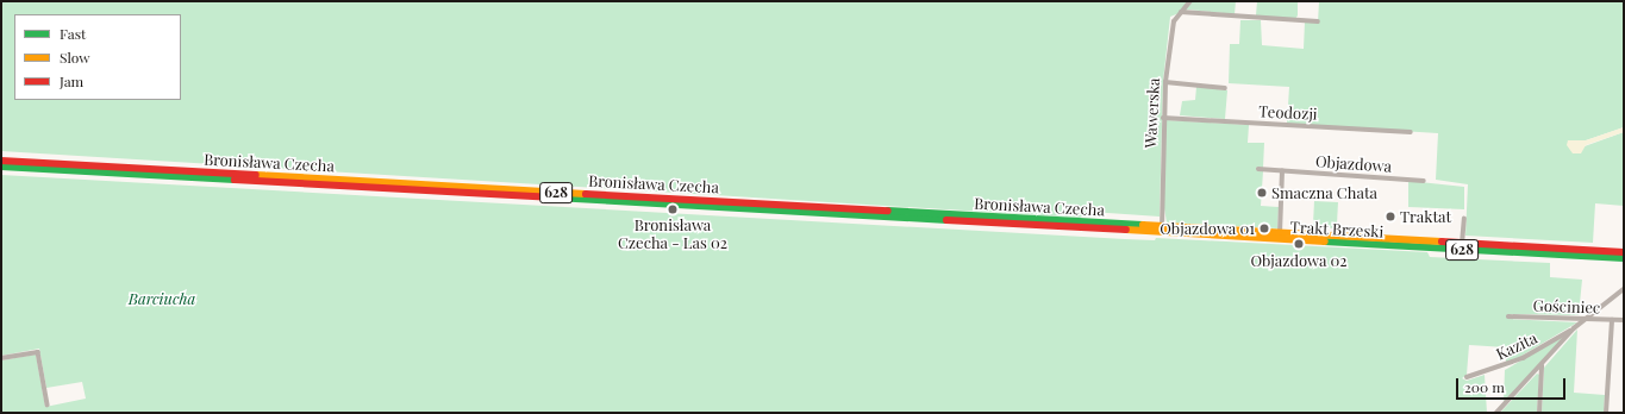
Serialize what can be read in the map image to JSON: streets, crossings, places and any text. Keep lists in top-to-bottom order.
{
  "streets": {
    "main road": ["Bronisława Czecha", "628", "Trakt Brzeski"],
    "street": [
      "Wawerska",
      "Teodozji",
      "Objazdowa",
      "Gościniec",
      "Kazita"
    ]
  },
  "crossings": [
    ["Wawerska", "Teodozji"],
    ["Wawerska", "Bronisława Czecha"],
    ["Wawerska", "Trakt Brzeski"],
    ["Bronisława Czecha", "Trakt Brzeski"]
  ],
  "parks": ["Barciucha"],
  "places": [
    "Smaczna Chata",
    "Bronisława Czecha - Las 02",
    "Traktat",
    "Objazdowa 01",
    "Objazdowa 02"
  ],
  "legend": ["Fast", "Slow", "Jam"],
  "scale_bar": "200 m"
}
